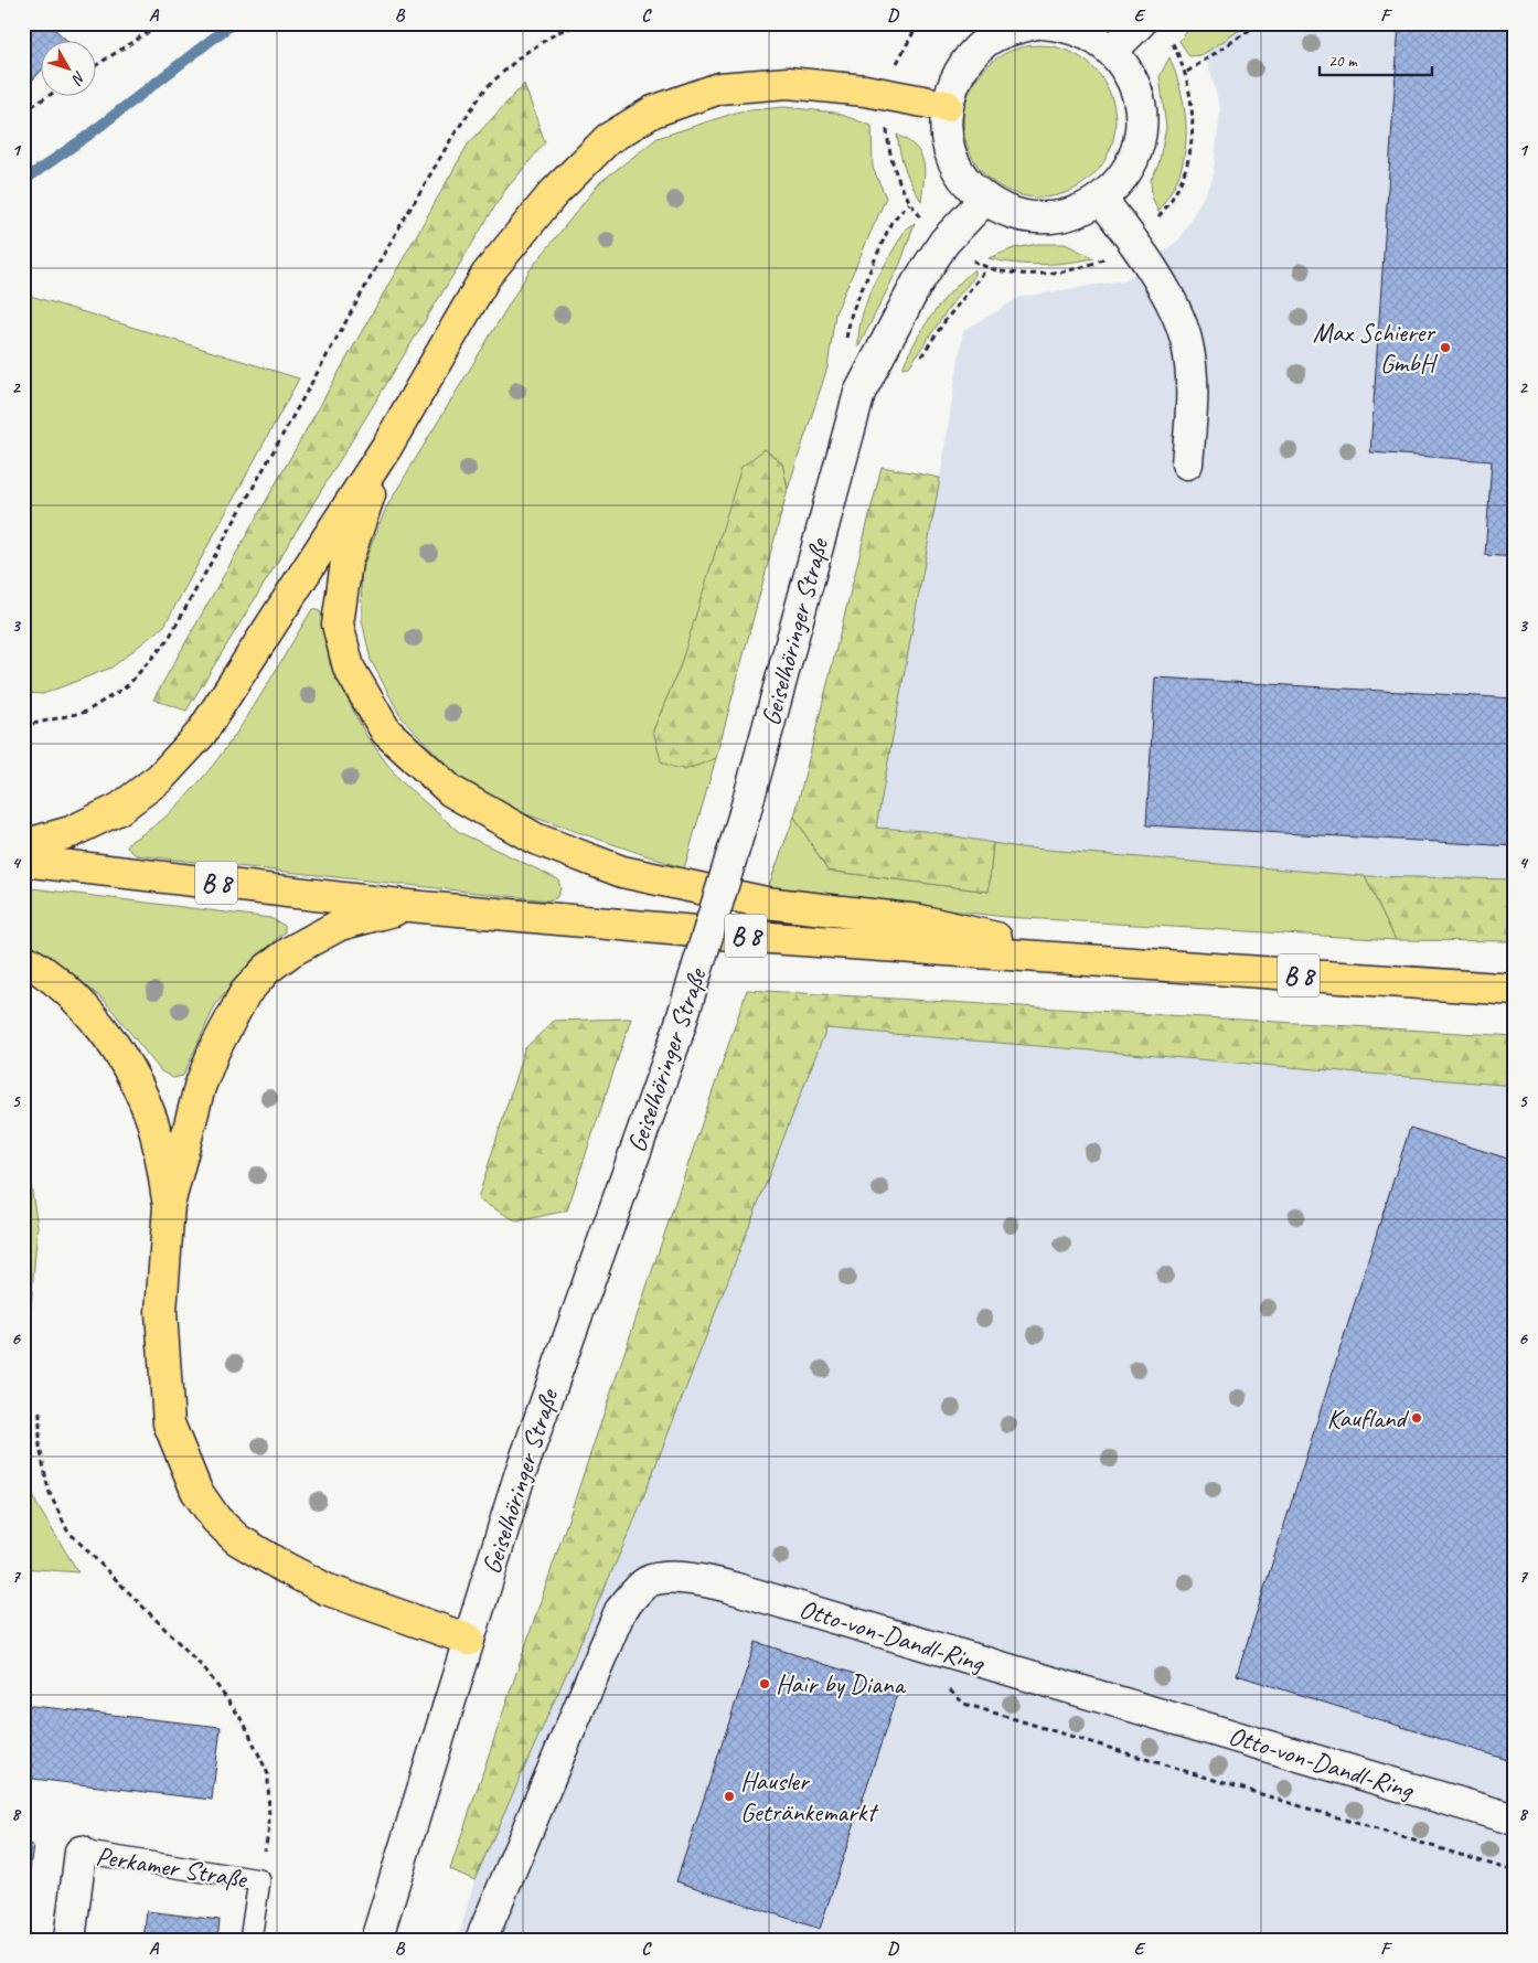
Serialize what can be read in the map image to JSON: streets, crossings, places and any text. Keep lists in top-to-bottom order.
{
  "streets": {
    "main road": [
      "Geiselhöringer Straße",
      "B 8",
      "Otto-von-Dandl-Ring",
      "Perkamer Straße"
    ]
  },
  "places": [
    "Max Schierer GmbH",
    "Kaufland",
    "Hair by Diana",
    "Hausler Getränkemarkt"
  ],
  "scale_bar": "20 m",
  "north": "bottom right",
  "grid": {
    "columns": [
      "A",
      "B",
      "C",
      "D",
      "E",
      "F"
    ],
    "rows": [
      "1",
      "2",
      "3",
      "4",
      "5",
      "6",
      "7",
      "8"
    ]
  }
}
